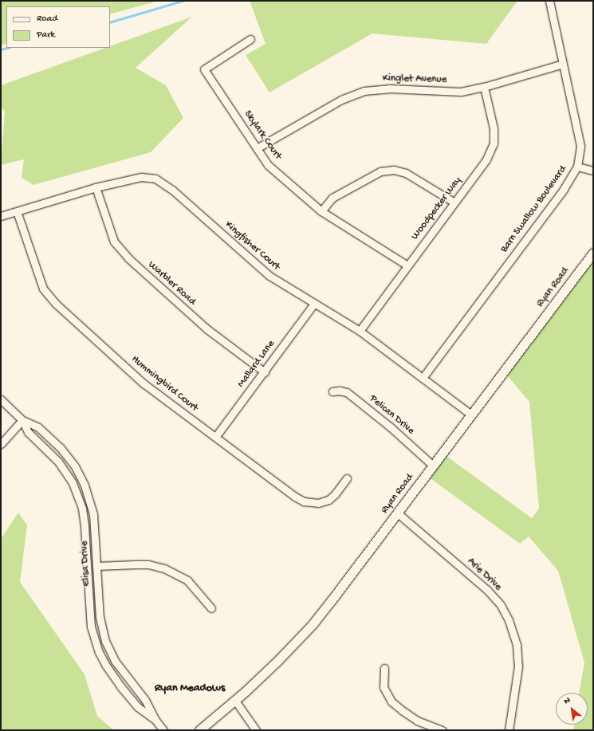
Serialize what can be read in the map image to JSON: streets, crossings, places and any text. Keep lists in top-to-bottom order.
{
  "streets": {
    "street": [
      "Kinglet Avenue",
      "Skylark Court",
      "Woodpecker Way",
      "Barn Swallow Boulevard",
      "Kingfisher Court",
      "Warbler Road",
      "Ryan Road",
      "Mallard Lane",
      "Hummingbird Court",
      "Pelican Drive",
      "Elisa Drive",
      "Arie Drive"
    ]
  },
  "crossings": [
    ["Kinglet Avenue", "Skylark Court"],
    ["Kinglet Avenue", "Woodpecker Way"],
    ["Kinglet Avenue", "Barn Swallow Boulevard"],
    ["Skylark Court", "Woodpecker Way"],
    ["Woodpecker Way", "Kingfisher Court"],
    ["Barn Swallow Boulevard", "Kingfisher Court"],
    ["Kingfisher Court", "Warbler Road"],
    ["Kingfisher Court", "Ryan Road"],
    ["Kingfisher Court", "Mallard Lane"],
    ["Kingfisher Court", "Hummingbird Court"],
    ["Warbler Road", "Mallard Lane"],
    ["Ryan Road", "Pelican Drive"],
    ["Ryan Road", "Arie Drive"],
    ["Mallard Lane", "Hummingbird Court"]
  ],
  "districts": ["Ryan Meadows"],
  "legend": ["Road", "Park"],
  "north": "top left"
}
